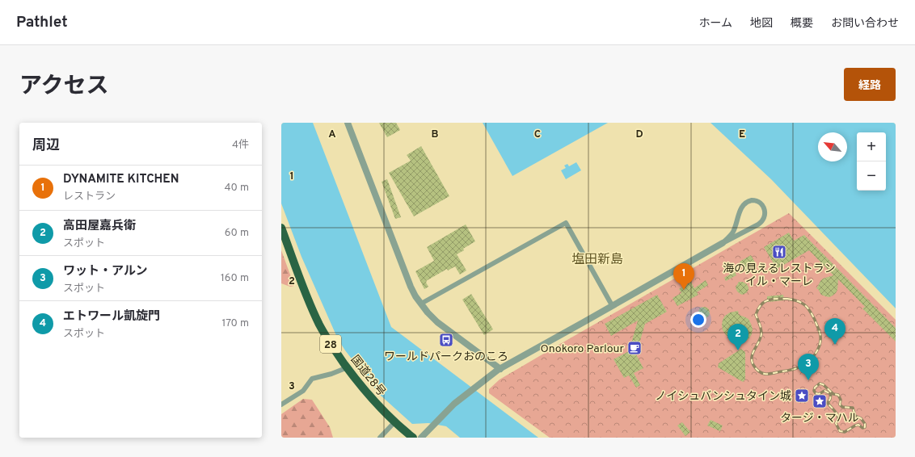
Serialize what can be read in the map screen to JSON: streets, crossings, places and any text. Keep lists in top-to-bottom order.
{
  "streets": {
    "highway": ["28", "国道28号"]
  },
  "districts": ["塩田新島"],
  "places": {
    "restaurant": ["海の見えるレストラン イル・マーレ"],
    "bus stop": ["ワールドパークおのころ"],
    "cafe": ["Onokoro Parlour"],
    "place": ["ノイシュバンシュタイン城", "タージ・マハル"]
  },
  "north": "top left",
  "page": {
    "header": "Pathlet",
    "nav": [
      "ホーム",
      "地図",
      "概要",
      "お問い合わせ"
    ],
    "title": "アクセス",
    "buttons": "経路",
    "heading": ["周辺", "4件"],
    "map_buttons": ["+", "−"],
    "list": [
      {
        "mark": "1",
        "name": "DYNAMITE KITCHEN",
        "note": "レストラン",
        "value": "40 m"
      },
      {
        "mark": "2",
        "name": "高田屋嘉兵衛",
        "note": "スポット",
        "value": "60 m"
      },
      {
        "mark": "3",
        "name": "ワット・アルン",
        "note": "スポット",
        "value": "160 m"
      },
      {
        "mark": "4",
        "name": "エトワール凱旋門",
        "note": "スポット",
        "value": "170 m"
      }
    ],
    "pins": [
      "1",
      "4",
      "2",
      "3"
    ]
  },
  "grid": {
    "columns": [
      "A",
      "B",
      "C",
      "D",
      "E"
    ],
    "rows": ["1", "2", "3"]
  }
}
